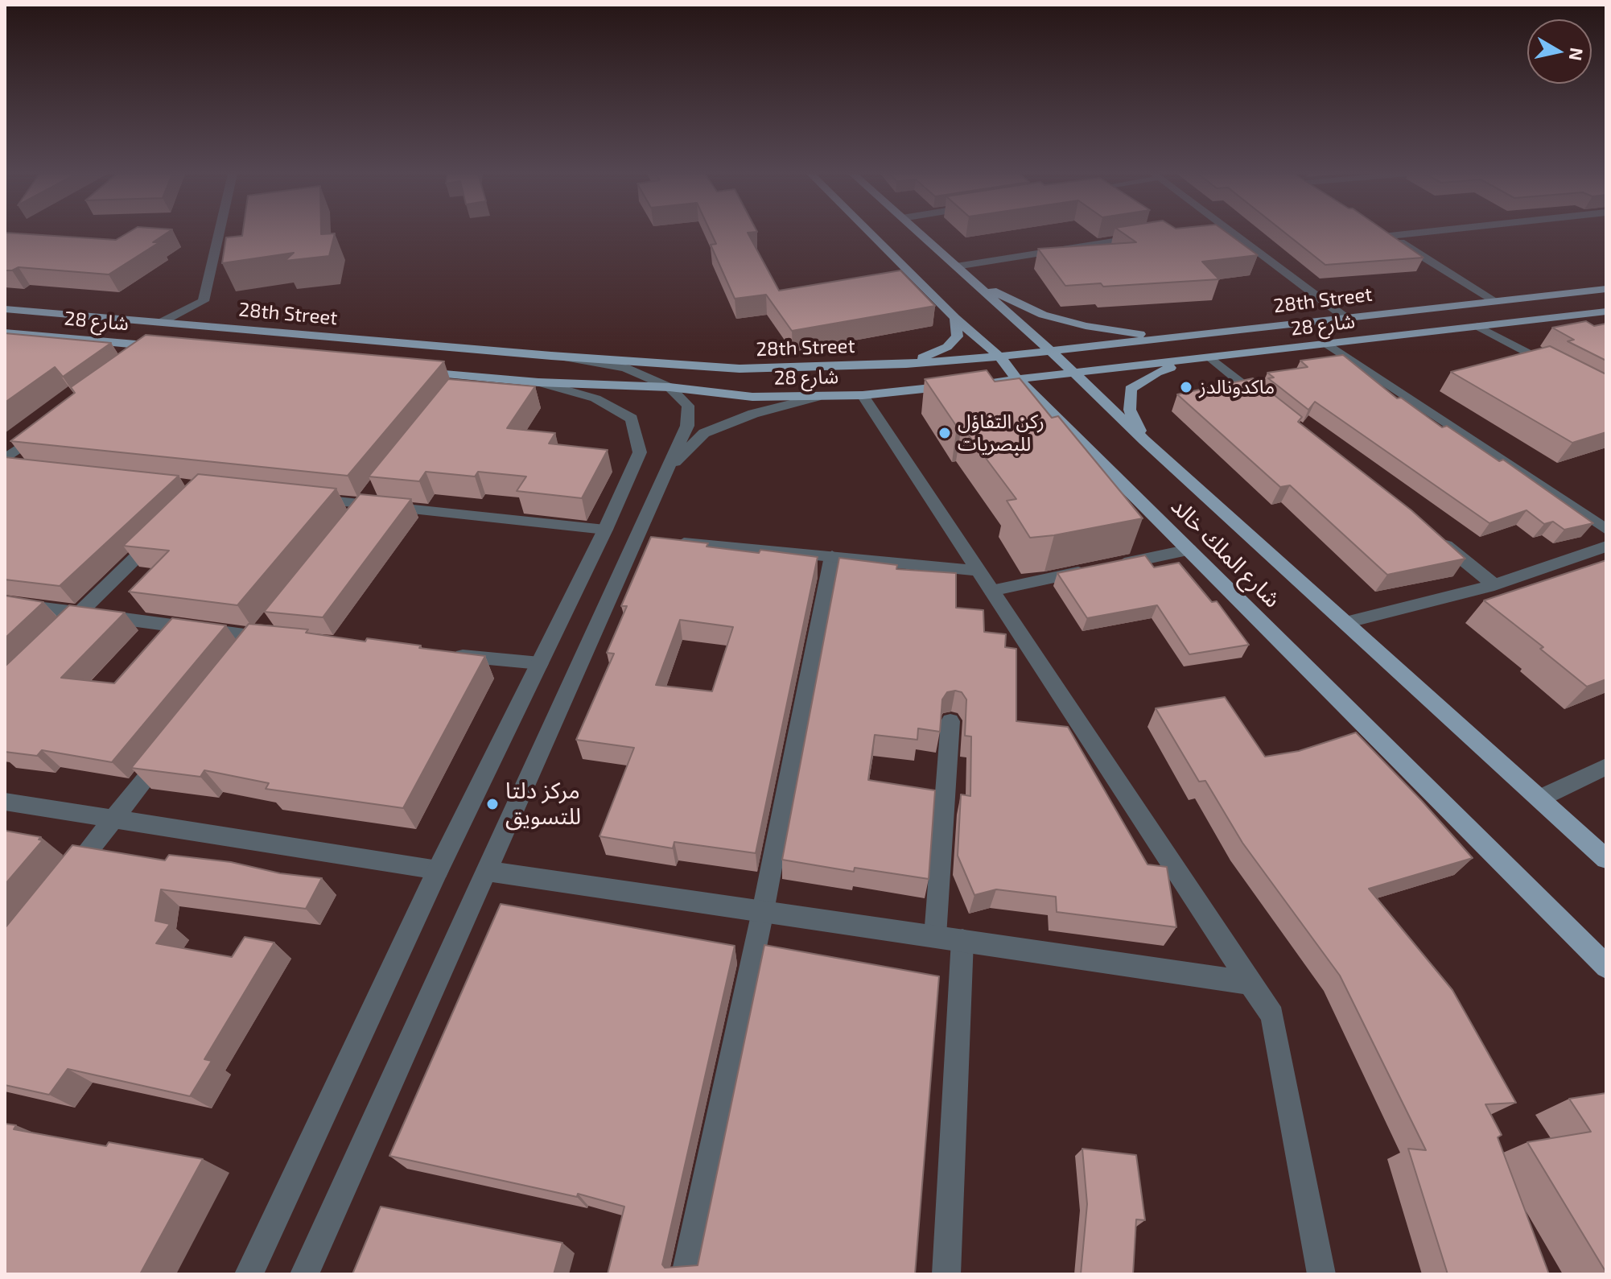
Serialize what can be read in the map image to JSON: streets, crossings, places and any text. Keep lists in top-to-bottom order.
{
  "streets": {
    "main road": ["28th Street", "شارع 28", "شارع الملك خالد"]
  },
  "crossings": [
    ["28th Street", "شارع الملك خالد"],
    ["شارع 28", "شارع الملك خالد"]
  ],
  "places": ["ماكدونالدز", "ركن التفاؤل للبصريات", "مركز دلتا للتسويق"],
  "north": "right"
}
